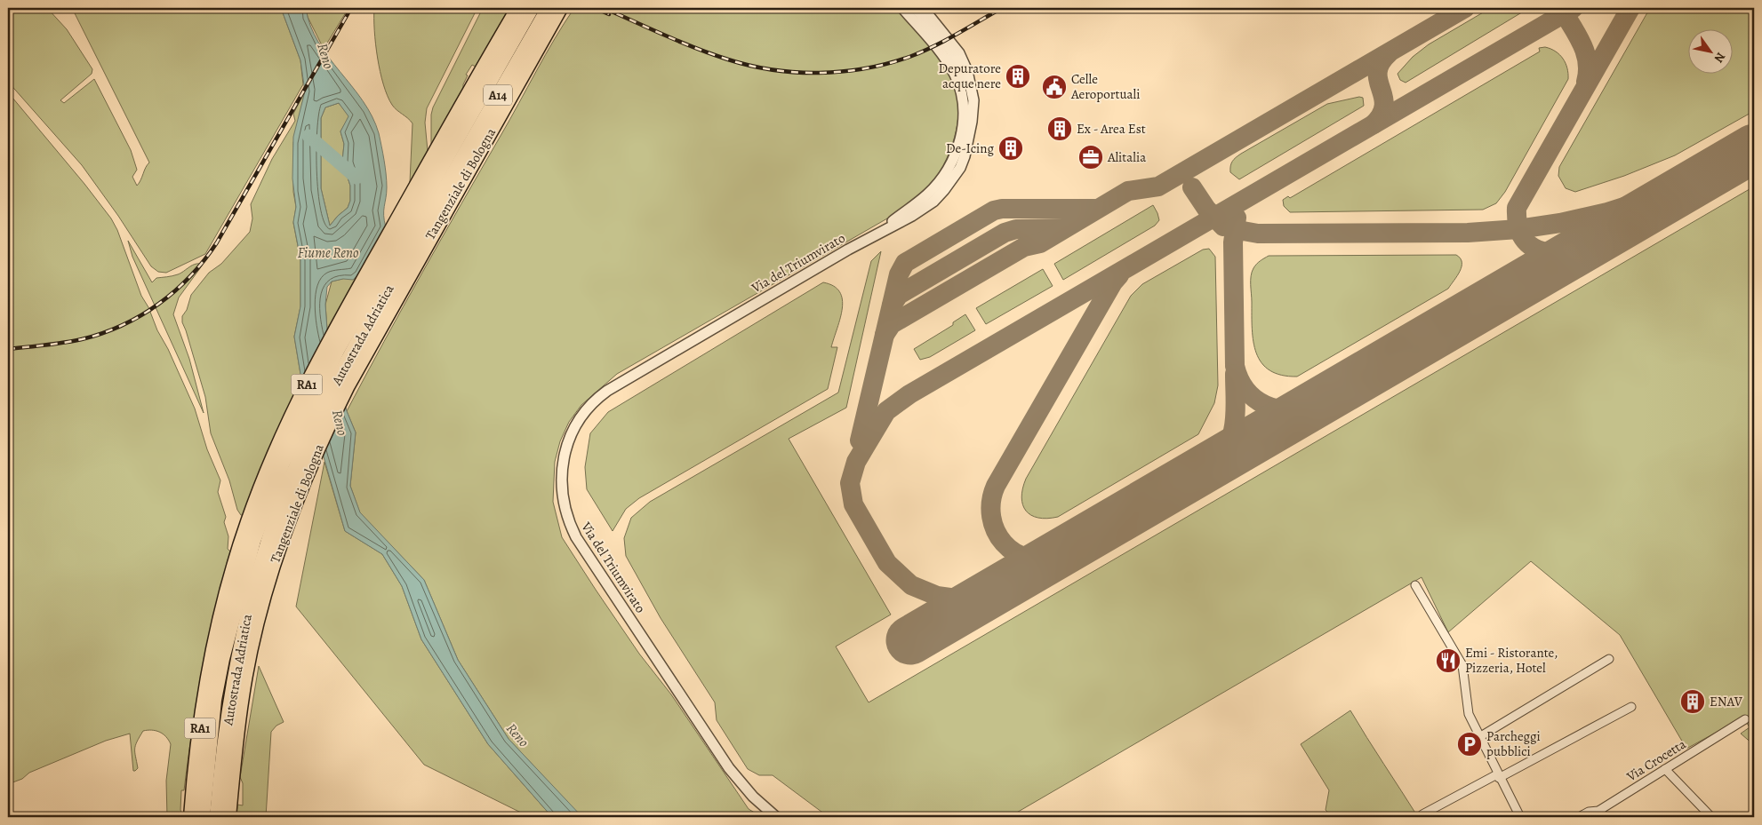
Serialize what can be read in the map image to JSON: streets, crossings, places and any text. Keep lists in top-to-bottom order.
{
  "streets": {
    "highway": [
      "A14",
      "Tangenziale di Bologna",
      "Autostrada Adriatica",
      "RA1"
    ],
    "street": ["Via del Triumvirato", "Via Crocetta"]
  },
  "water": ["Reno", "Fiume Reno"],
  "places": {
    "building": [
      "Depuratore acque nere",
      "Ex - Area Est",
      "De-Icing",
      "ENAV"
    ],
    "public building": ["Celle Aeroportuali"],
    "office": ["Alitalia"],
    "restaurant": ["Emi - Ristorante, Pizzeria, Hotel"],
    "parking": ["Parcheggi pubblici"]
  },
  "north": "bottom right"
}
